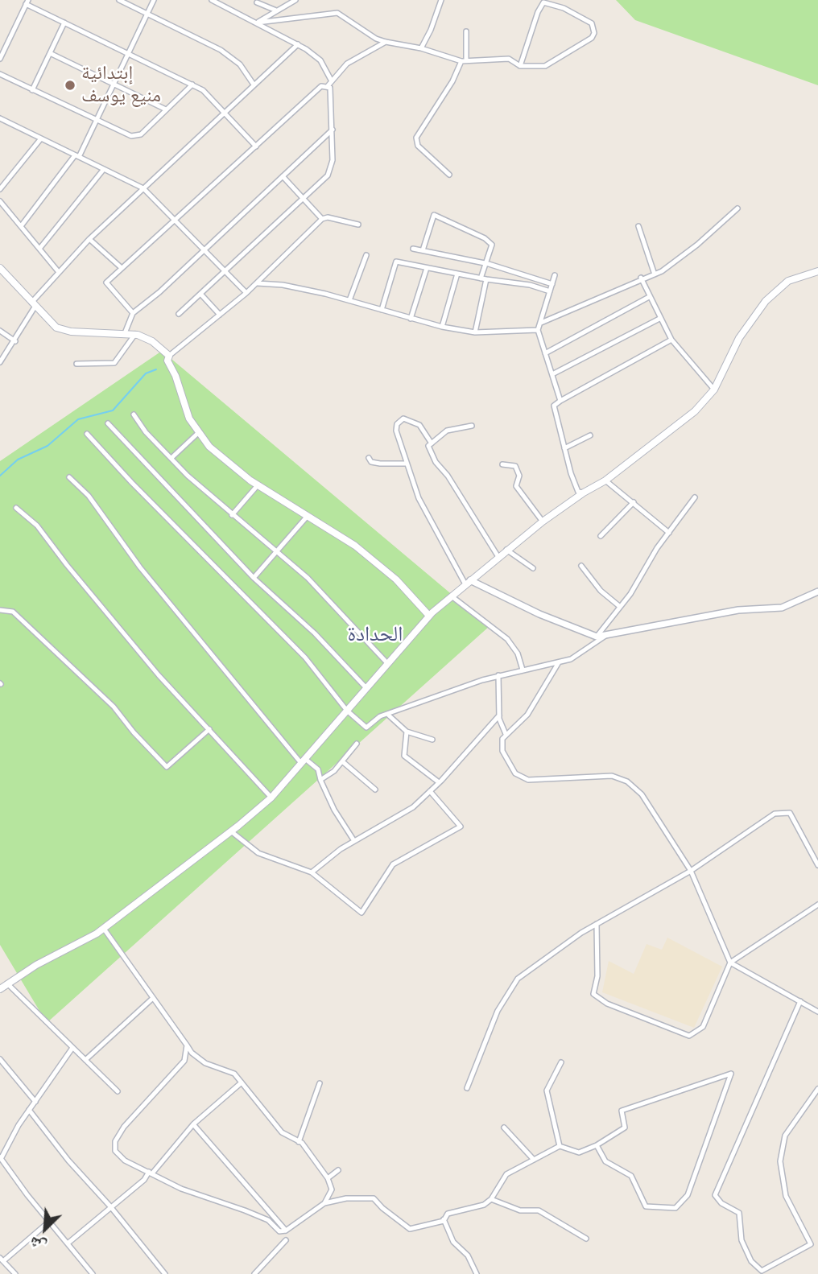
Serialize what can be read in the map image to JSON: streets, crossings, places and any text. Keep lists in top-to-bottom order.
{
  "districts": ["الحدادة"],
  "places": ["إبتدائية منيع يوسف"],
  "north": "bottom left"
}
